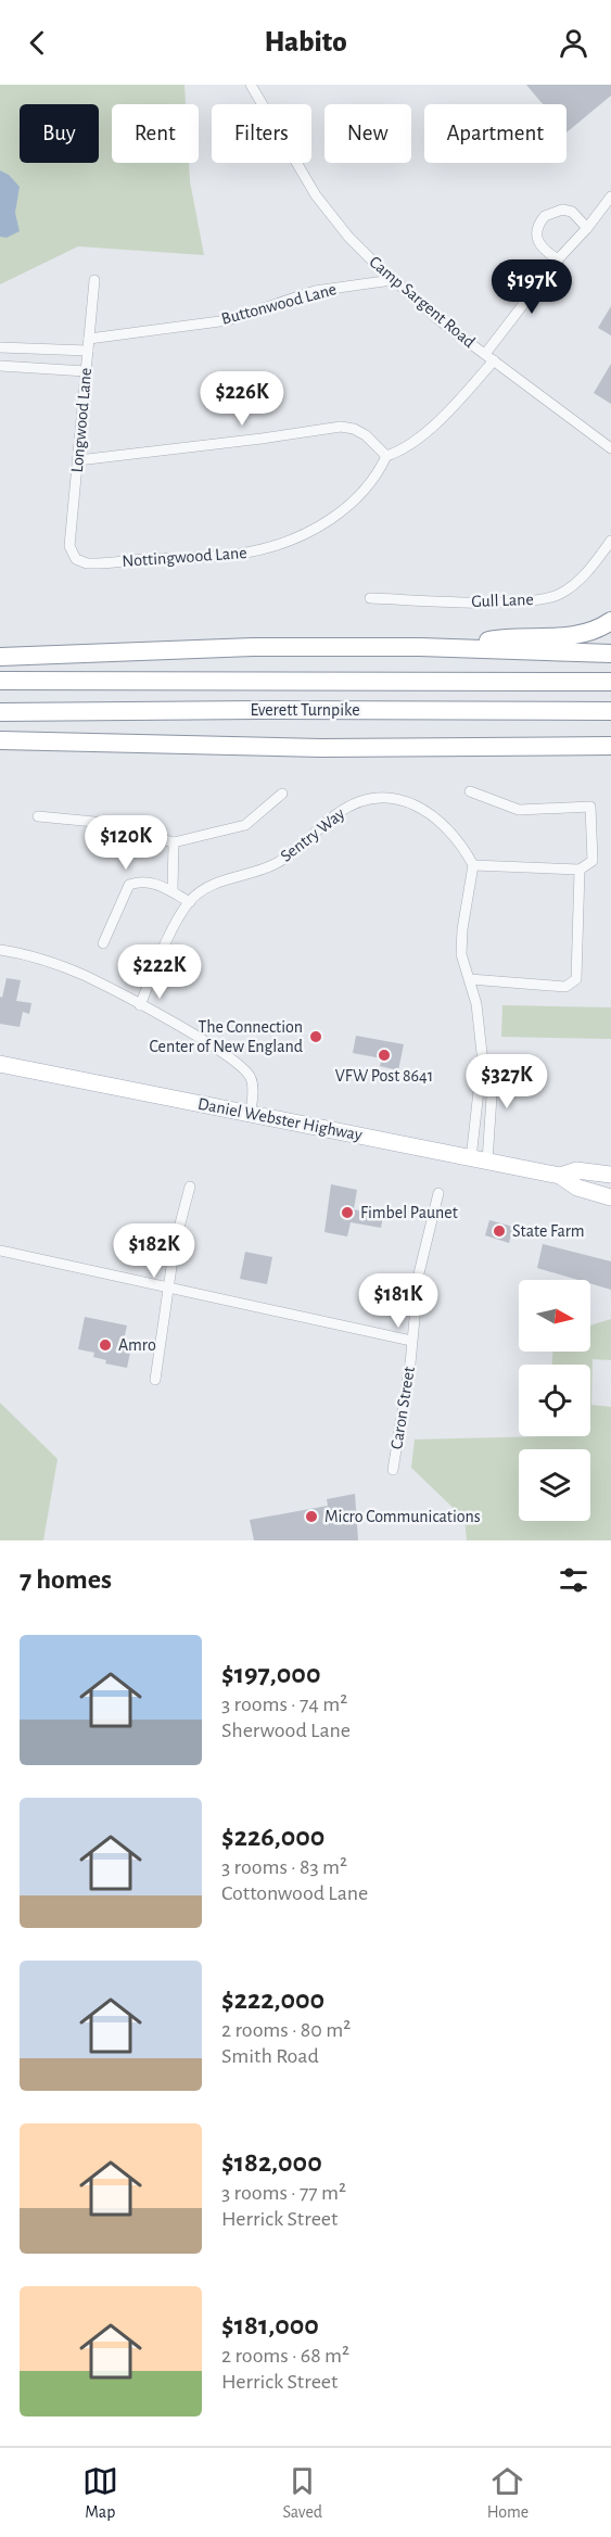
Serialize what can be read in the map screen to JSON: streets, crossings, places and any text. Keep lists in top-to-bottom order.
{
  "streets": {
    "highway": ["Everett Turnpike"],
    "main road": ["Daniel Webster Highway"],
    "street": [
      "Camp Sargent Road",
      "Buttonwood Lane",
      "Longwood Lane",
      "Nottingwood Lane",
      "Gull Lane",
      "Sentry Way",
      "Caron Street"
    ]
  },
  "crossings": [
    ["Camp Sargent Road", "Buttonwood Lane"],
    ["Camp Sargent Road", "Nottingwood Lane"],
    ["Buttonwood Lane", "Longwood Lane"],
    ["Longwood Lane", "Nottingwood Lane"]
  ],
  "places": [
    "The Connection Center of New England",
    "VFW Post 8641",
    "Fimbel Paunet",
    "State Farm",
    "Amro",
    "Micro Communications"
  ],
  "north": "right",
  "page": {
    "header": "Habito",
    "chip": [
      "Buy",
      "Rent",
      "Filters",
      "New",
      "Apartment"
    ],
    "price": [
      "$197K",
      "$226K",
      "$120K",
      "$222K",
      "$327K",
      "$182K",
      "$181K"
    ],
    "heading": "7 homes",
    "list": [
      {
        "name": "$197,000",
        "note": "3 rooms · 74 m² · Sherwood Lane"
      },
      {
        "name": "$226,000",
        "note": "3 rooms · 83 m² · Cottonwood Lane"
      },
      {
        "name": "$222,000",
        "note": "2 rooms · 80 m² · Smith Road"
      },
      {
        "name": "$182,000",
        "note": "3 rooms · 77 m² · Herrick Street"
      },
      {
        "name": "$181,000",
        "note": "2 rooms · 68 m² · Herrick Street"
      }
    ],
    "tabs": ["Map", "Saved", "Home"]
  }
}
